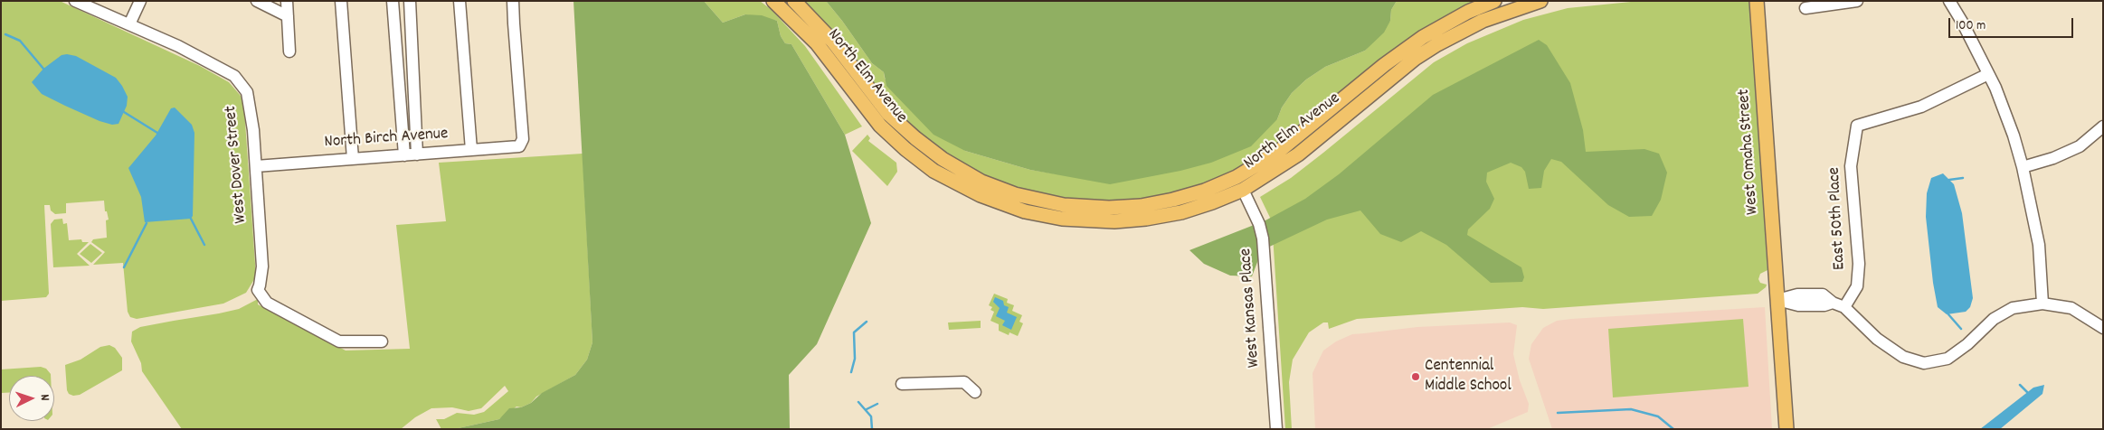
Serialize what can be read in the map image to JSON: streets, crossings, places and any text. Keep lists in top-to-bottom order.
{
  "streets": {
    "main road": ["North Elm Avenue", "West Omaha Street"],
    "street": [
      "North Birch Avenue",
      "West Dover Street",
      "East 50th Place",
      "West Kansas Place"
    ]
  },
  "crossings": [
    ["North Elm Avenue", "West Kansas Place"],
    ["North Birch Avenue", "West Dover Street"]
  ],
  "places": ["Centennial Middle School"],
  "scale_bar": "100 m",
  "north": "right"
}
